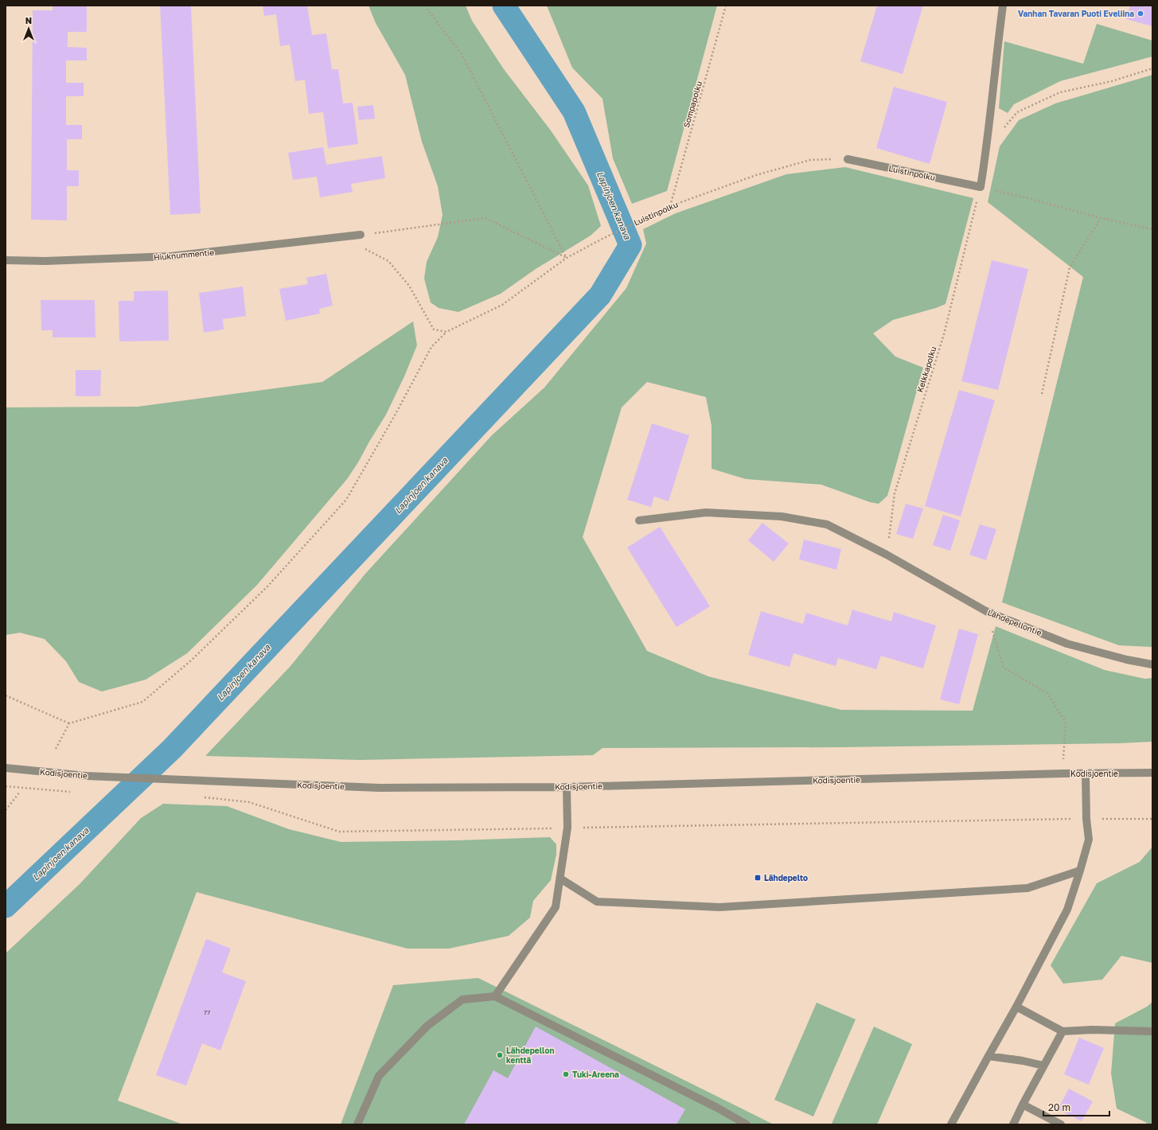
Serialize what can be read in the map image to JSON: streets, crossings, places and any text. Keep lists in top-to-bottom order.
{
  "streets": {
    "street": [
      "Luistinpolku",
      "Hiuknummentie",
      "Lähdepellontie",
      "Kodisjoentie"
    ],
    "path": ["Sompapolku", "Kelkkapolku"]
  },
  "crossings": [
    ["Sompapolku", "Luistinpolku"],
    ["Luistinpolku", "Kelkkapolku"],
    ["Kelkkapolku", "Lähdepellontie"]
  ],
  "water": ["Lapinjoen kanava"],
  "places": {
    "other": ["Vanhan Tavaran Puoti Eveliina", "Lähdepellon kenttä", "Tuki-Areena"],
    "transit": ["Lähdepelto"]
  },
  "house_numbers": ["77"],
  "scale_bar": "20 m",
  "north": "top"
}
